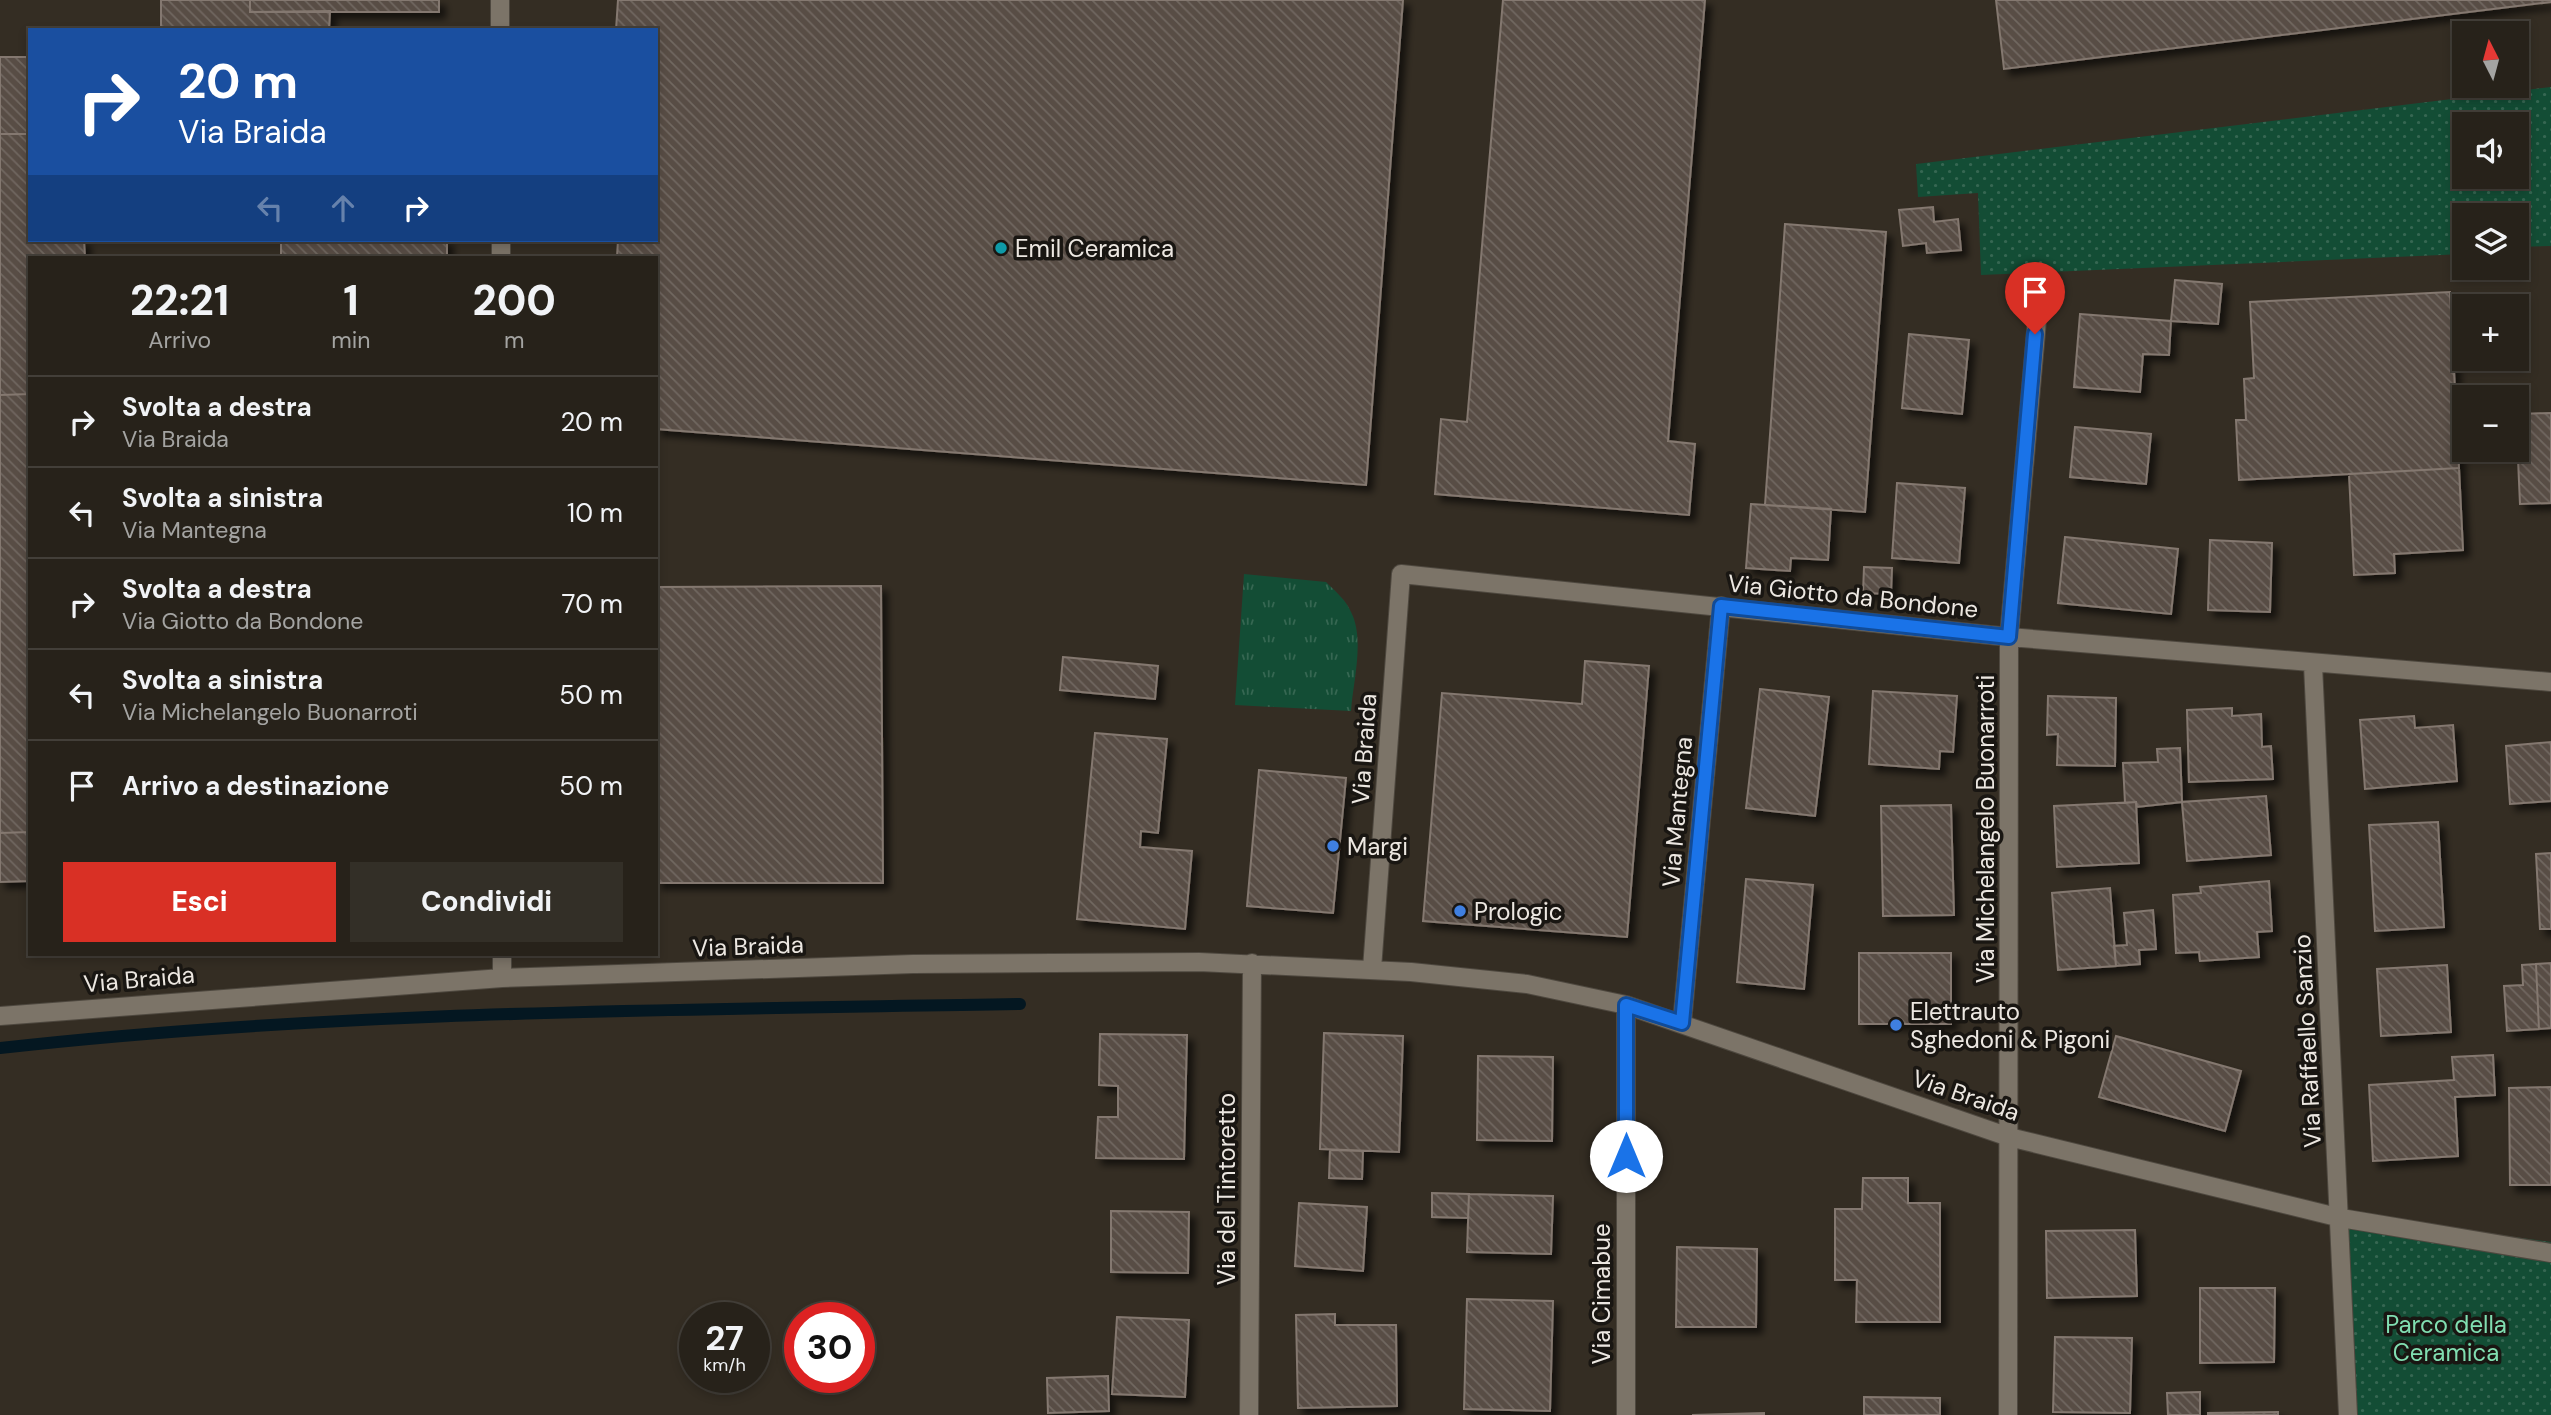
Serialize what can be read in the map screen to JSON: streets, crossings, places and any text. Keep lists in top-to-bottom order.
{
  "streets": {
    "street": [
      "Via Giotto da Bondone",
      "Via Braida",
      "Via Mantegna",
      "Via Michelangelo Buonarroti",
      "Via Raffaello Sanzio",
      "Via del Tintoretto",
      "Via Cimabue"
    ]
  },
  "crossings": [
    ["Via Giotto da Bondone", "Via Braida"],
    ["Via Giotto da Bondone", "Via Mantegna"],
    ["Via Giotto da Bondone", "Via Michelangelo Buonarroti"],
    ["Via Giotto da Bondone", "Via Raffaello Sanzio"],
    ["Via Braida", "Via Mantegna"],
    ["Via Braida", "Via Michelangelo Buonarroti"],
    ["Via Braida", "Via Raffaello Sanzio"],
    ["Via Braida", "Via del Tintoretto"],
    ["Via Braida", "Via Cimabue"]
  ],
  "parks": ["Parco della Ceramica"],
  "places": [
    "Emil Ceramica",
    "Margi",
    "Prologic",
    "Elettrauto Sghedoni & Pigoni"
  ],
  "north": "top",
  "page": {
    "map_buttons": ["+", "−"],
    "turn": ["20 m", "Via Braida"],
    "eta": [
      "22:21",
      "Arrivo",
      "1",
      "min",
      "200",
      "m"
    ],
    "list": [
      {
        "name": "Svolta a destra",
        "note": "Via Braida",
        "value": "20 m"
      },
      {
        "name": "Svolta a sinistra",
        "note": "Via Mantegna",
        "value": "10 m"
      },
      {
        "name": "Svolta a destra",
        "note": "Via Giotto da Bondone",
        "value": "70 m"
      },
      {
        "name": "Svolta a sinistra",
        "note": "Via Michelangelo Buonarroti",
        "value": "50 m"
      },
      {
        "name": "Arrivo a destinazione",
        "value": "50 m"
      }
    ],
    "buttons": ["Esci", "Condividi"],
    "speed": "27 km/h",
    "limit": "30"
  }
}
